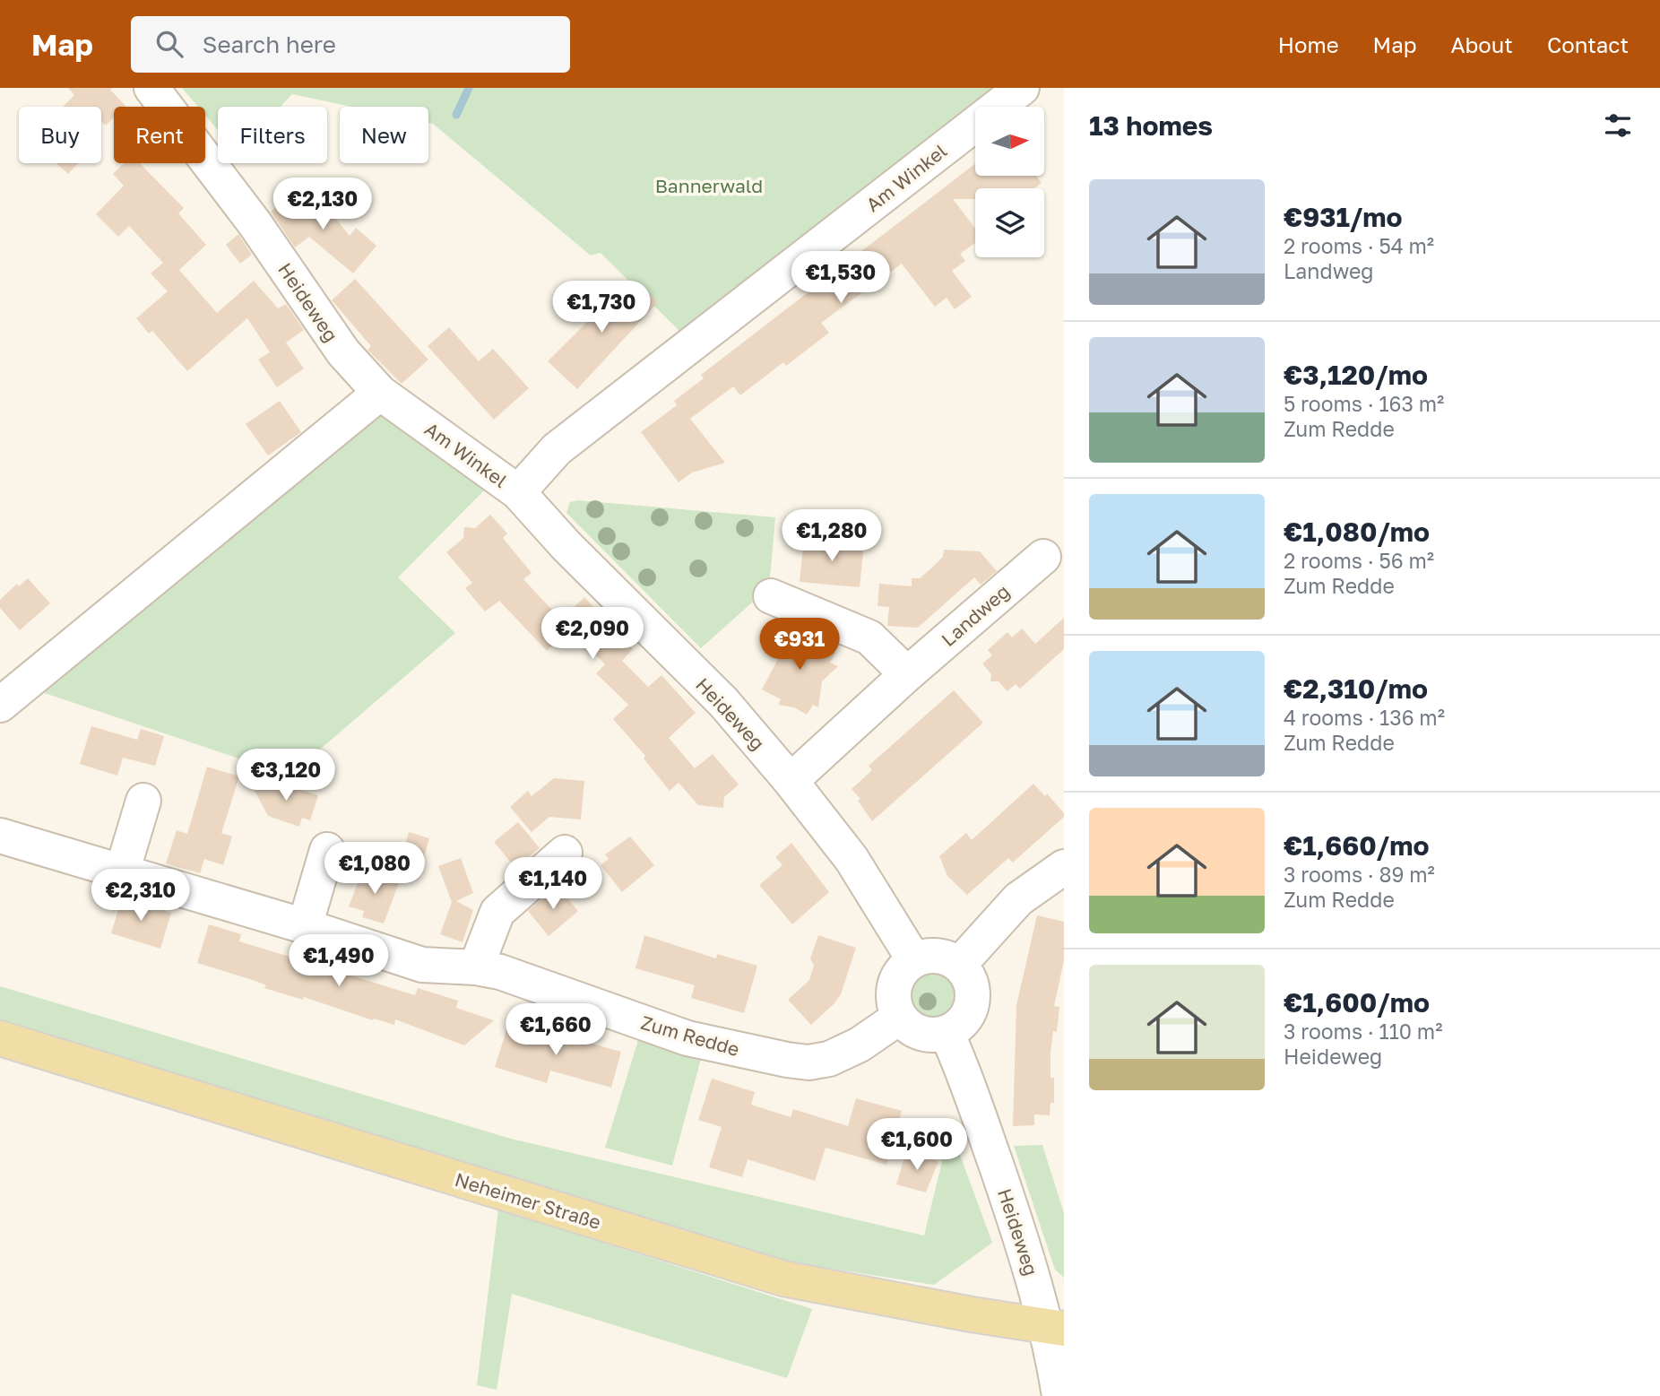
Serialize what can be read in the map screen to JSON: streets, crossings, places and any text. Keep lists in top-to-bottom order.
{
  "streets": {
    "main road": ["Neheimer Straße"],
    "street": [
      "Am Winkel",
      "Heideweg",
      "Landweg",
      "Zum Redde"
    ]
  },
  "crossings": [
    ["Am Winkel", "Heideweg"],
    ["Heideweg", "Landweg"],
    ["Heideweg", "Zum Redde"],
    ["Heideweg", "Neheimer Straße"]
  ],
  "parks": ["Bannerwald"],
  "north": "right",
  "page": {
    "header": "Map",
    "search": "Search here",
    "nav": [
      "Home",
      "Map",
      "About",
      "Contact"
    ],
    "heading": "13 homes",
    "chip": [
      "Buy",
      "Rent",
      "Filters",
      "New"
    ],
    "list": [
      {
        "name": "€931/mo",
        "note": "2 rooms · 54 m² · Landweg"
      },
      {
        "name": "€3,120/mo",
        "note": "5 rooms · 163 m² · Zum Redde"
      },
      {
        "name": "€1,080/mo",
        "note": "2 rooms · 56 m² · Zum Redde"
      },
      {
        "name": "€2,310/mo",
        "note": "4 rooms · 136 m² · Zum Redde"
      },
      {
        "name": "€1,660/mo",
        "note": "3 rooms · 89 m² · Zum Redde"
      },
      {
        "name": "€1,600/mo",
        "note": "3 rooms · 110 m² · Heideweg"
      }
    ],
    "price": [
      "€2,130",
      "€1,530",
      "€1,730",
      "€1,280",
      "€2,090",
      "€931",
      "€3,120",
      "€1,080",
      "€1,140",
      "€2,310",
      "€1,490",
      "€1,660",
      "€1,600"
    ]
  }
}
